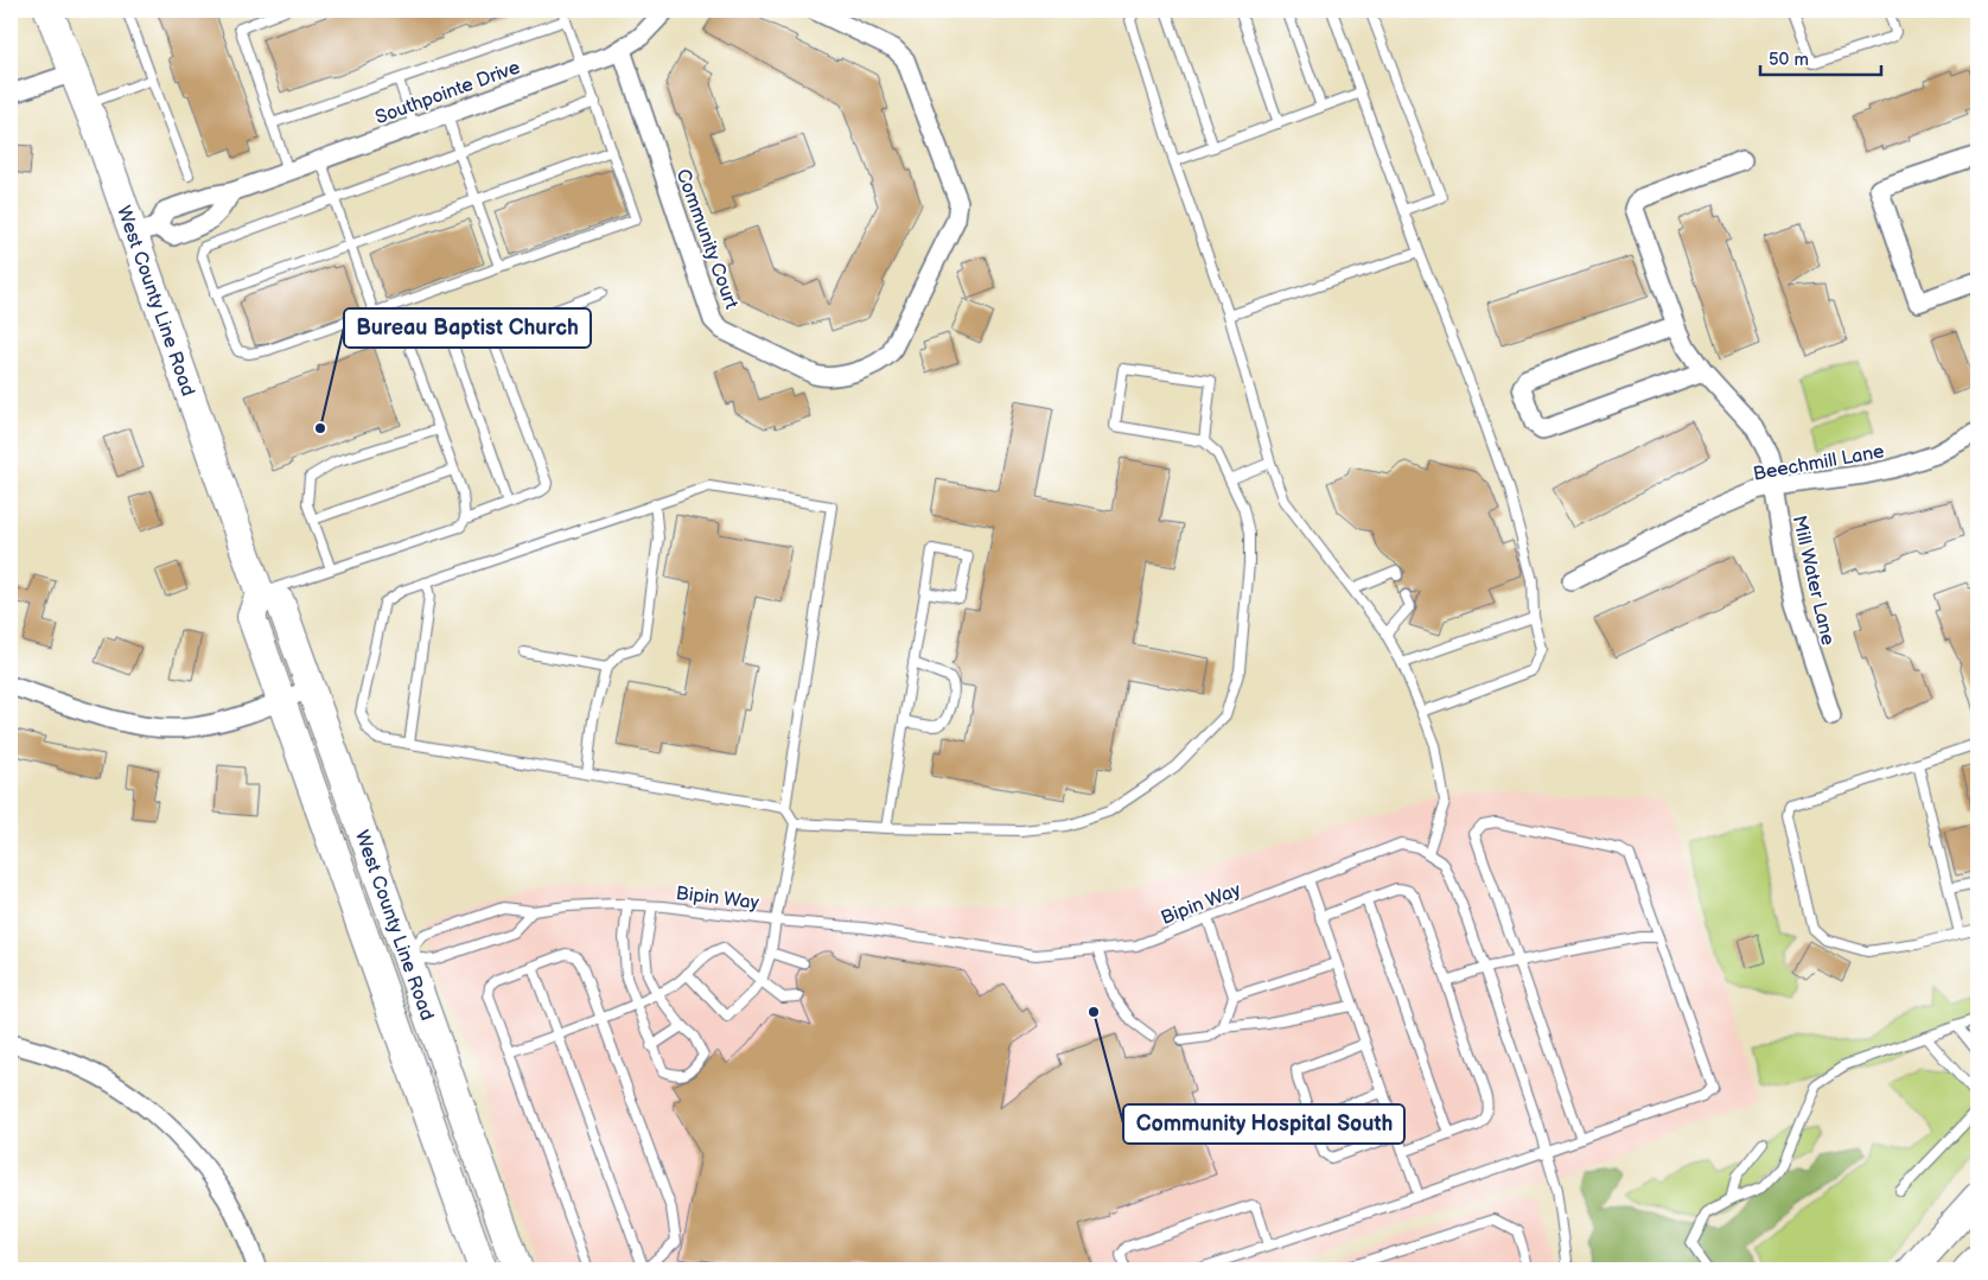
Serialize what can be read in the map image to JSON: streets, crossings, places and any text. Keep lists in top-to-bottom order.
{
  "streets": {
    "main road": ["West County Line Road"],
    "street": [
      "Southpointe Drive",
      "Community Court",
      "Beechmill Lane",
      "Mill Water Lane"
    ],
    "lane": ["Bipin Way"]
  },
  "crossings": [
    ["Southpointe Drive", "Community Court"],
    ["Southpointe Drive", "West County Line Road"],
    ["West County Line Road", "Bipin Way"],
    ["Beechmill Lane", "Mill Water Lane"]
  ],
  "places": ["Bureau Baptist Church", "Community Hospital South"],
  "scale_bar": "50 m"
}
